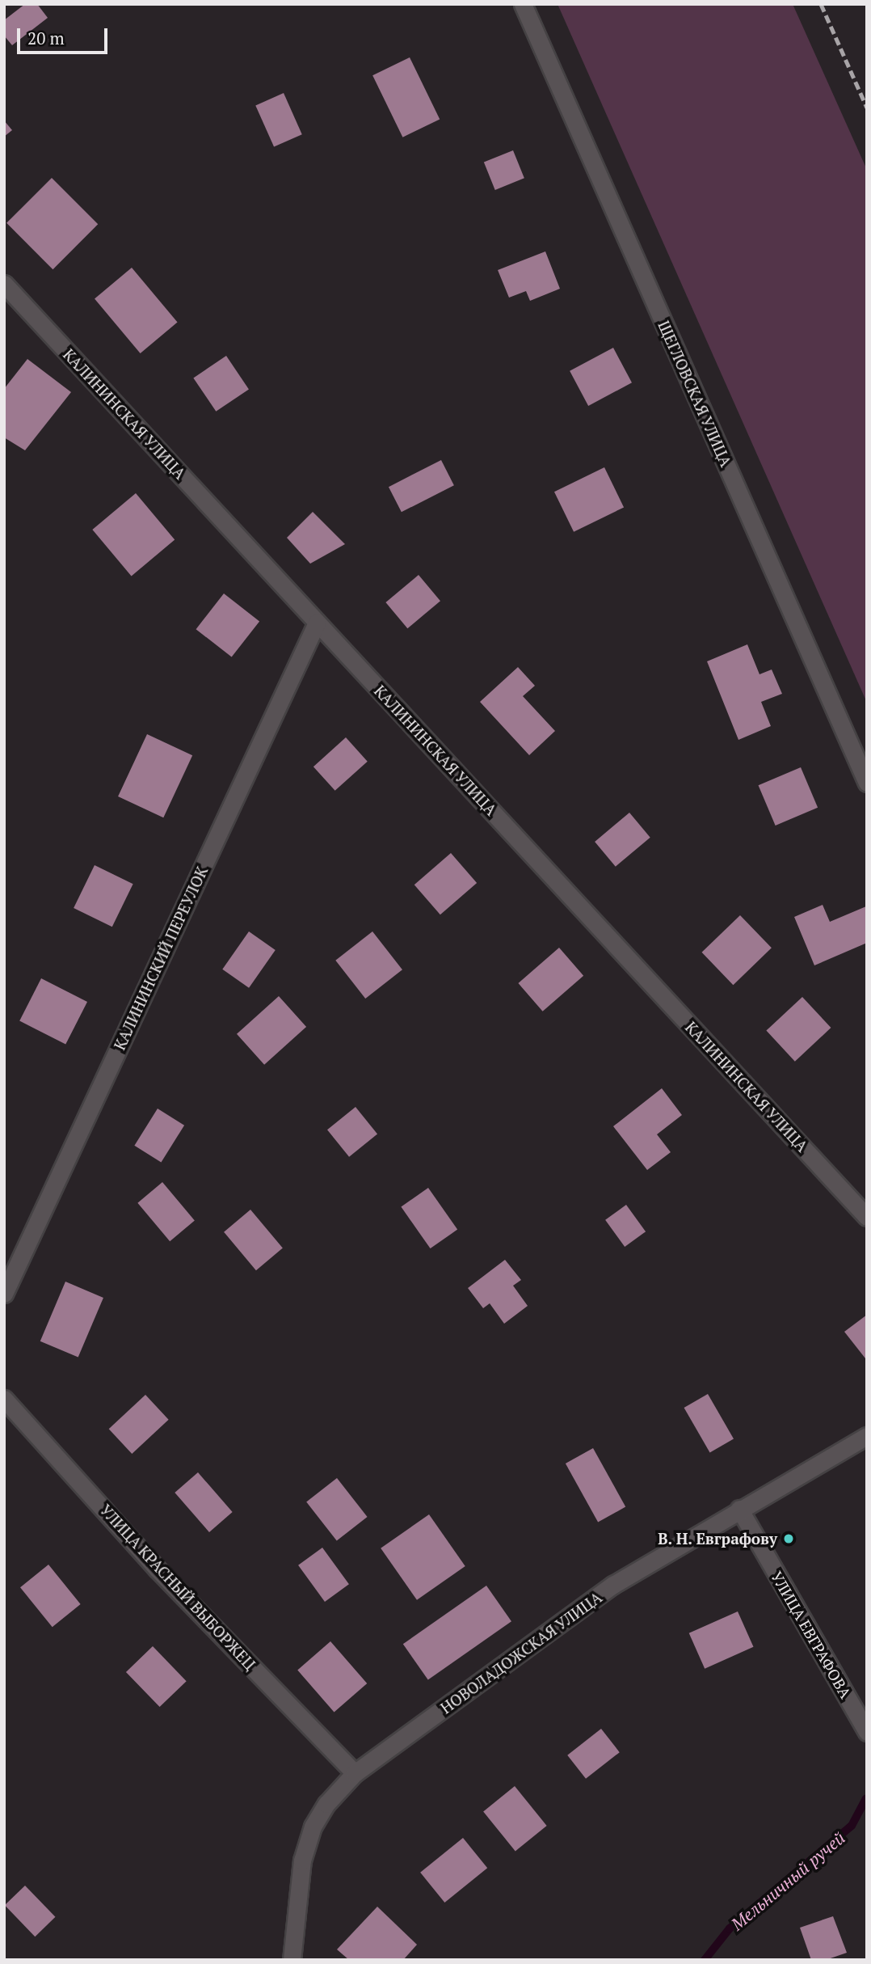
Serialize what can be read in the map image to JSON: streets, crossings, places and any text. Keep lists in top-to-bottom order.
{
  "streets": {
    "street": [
      "ЩЕГЛОВСКАЯ УЛИЦА",
      "КАЛИНИНСКАЯ УЛИЦА",
      "КАЛИНИНСКИЙ ПЕРЕУЛОК",
      "УЛИЦА КРАСНЫЙ ВЫБОРЖЕЦ",
      "УЛИЦА ЕВГРАФОВА",
      "НОВОЛАДОЖСКАЯ УЛИЦА"
    ]
  },
  "crossings": [
    ["КАЛИНИНСКАЯ УЛИЦА", "КАЛИНИНСКИЙ ПЕРЕУЛОК"],
    ["УЛИЦА КРАСНЫЙ ВЫБОРЖЕЦ", "НОВОЛАДОЖСКАЯ УЛИЦА"],
    ["УЛИЦА ЕВГРАФОВА", "НОВОЛАДОЖСКАЯ УЛИЦА"]
  ],
  "water": ["Мельничный ручей"],
  "places": ["В. Н. Евграфову"],
  "scale_bar": "20 m"
}
